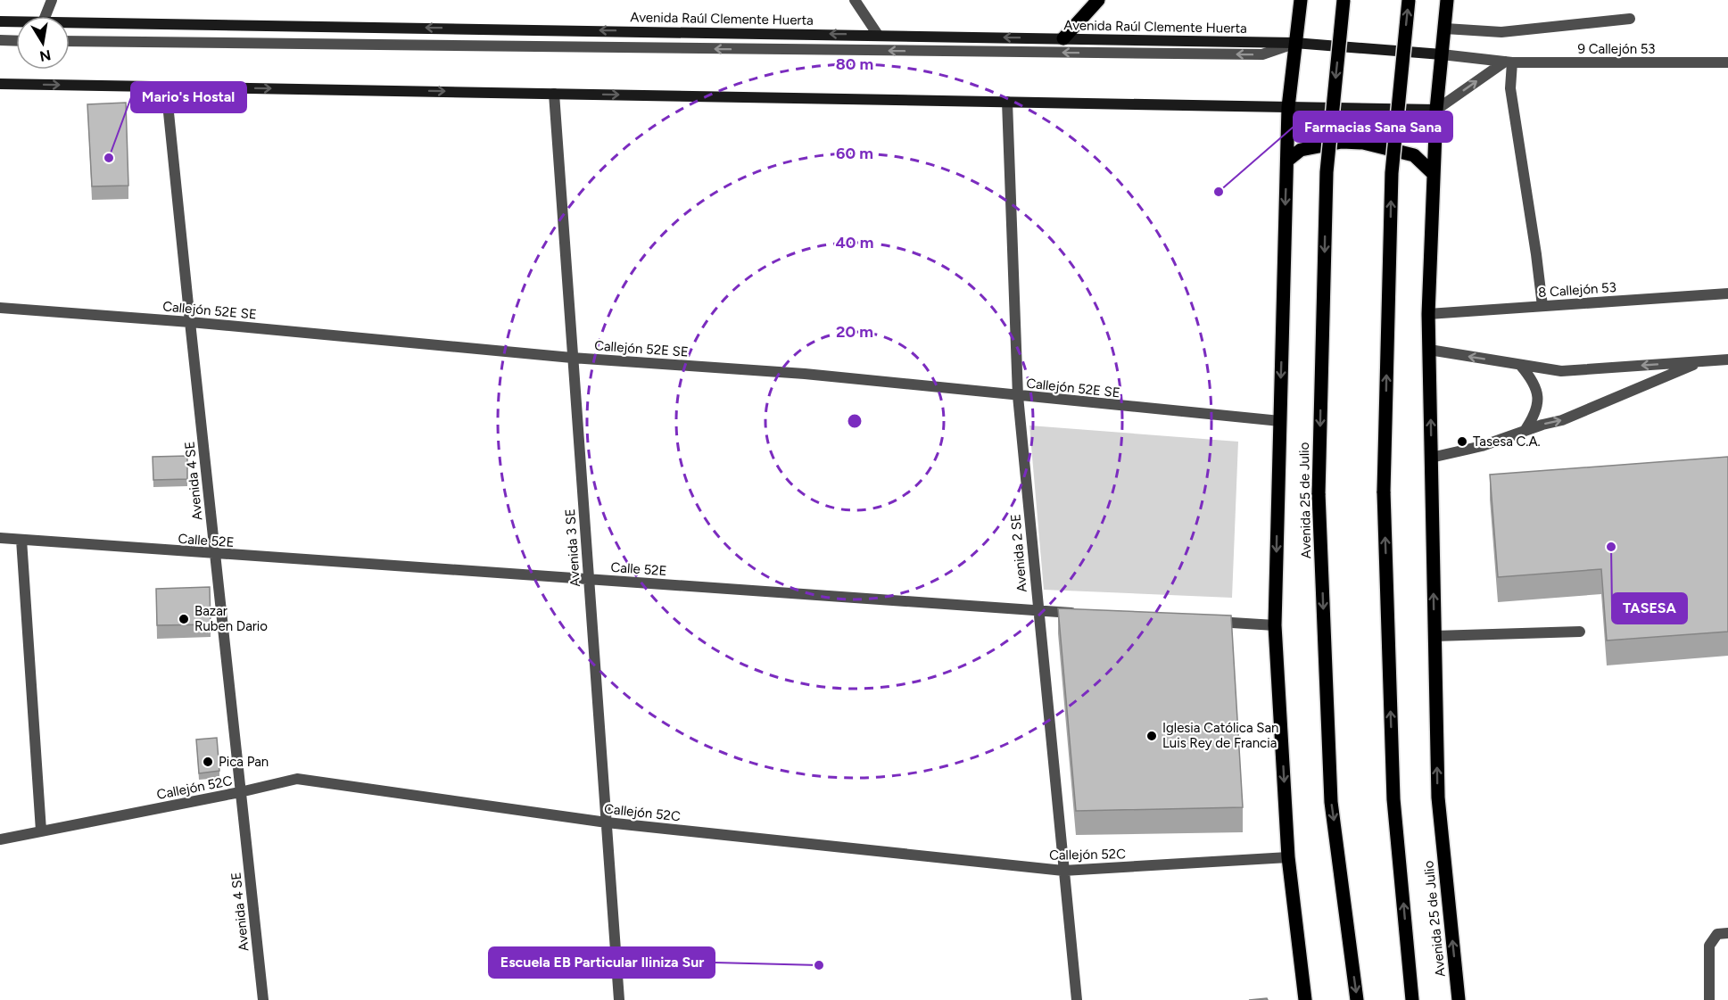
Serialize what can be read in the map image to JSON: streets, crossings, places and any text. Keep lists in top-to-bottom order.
{
  "streets": {
    "main road": ["Avenida Raúl Clemente Huerta", "Avenida 25 de Julio"],
    "street": [
      "9 Callejón 53",
      "8 Callejón 53",
      "Callejón 52E SE",
      "Avenida 4 SE",
      "Calle 52E",
      "Avenida 3 SE",
      "Avenida 2 SE",
      "Callejón 52C"
    ]
  },
  "crossings": [
    ["Avenida Raúl Clemente Huerta", "9 Callejón 53"],
    ["Avenida Raúl Clemente Huerta", "Avenida 25 de Julio"],
    ["9 Callejón 53", "Avenida 25 de Julio"],
    ["8 Callejón 53", "Avenida 25 de Julio"],
    ["Callejón 52E SE", "Avenida 4 SE"],
    ["Callejón 52E SE", "Avenida 25 de Julio"],
    ["Callejón 52E SE", "Avenida 3 SE"],
    ["Callejón 52E SE", "Avenida 2 SE"],
    ["Avenida 4 SE", "Calle 52E"],
    ["Avenida 4 SE", "Callejón 52C"],
    ["Avenida 25 de Julio", "Callejón 52C"],
    ["Calle 52E", "Avenida 3 SE"],
    ["Calle 52E", "Avenida 2 SE"],
    ["Avenida 3 SE", "Callejón 52C"],
    ["Avenida 2 SE", "Callejón 52C"]
  ],
  "places": [
    "Mario's Hostal",
    "Farmacias Sana Sana",
    "Tasesa C.A.",
    "TASESA",
    "Bazar Ruben Dario",
    "Iglesia Católica San Luis Rey de Francia",
    "Pica Pan",
    "Escuela EB Particular Iliniza Sur"
  ],
  "north": "bottom",
  "rings": [
    "80 m",
    "60 m",
    "40 m",
    "20 m"
  ]
}
